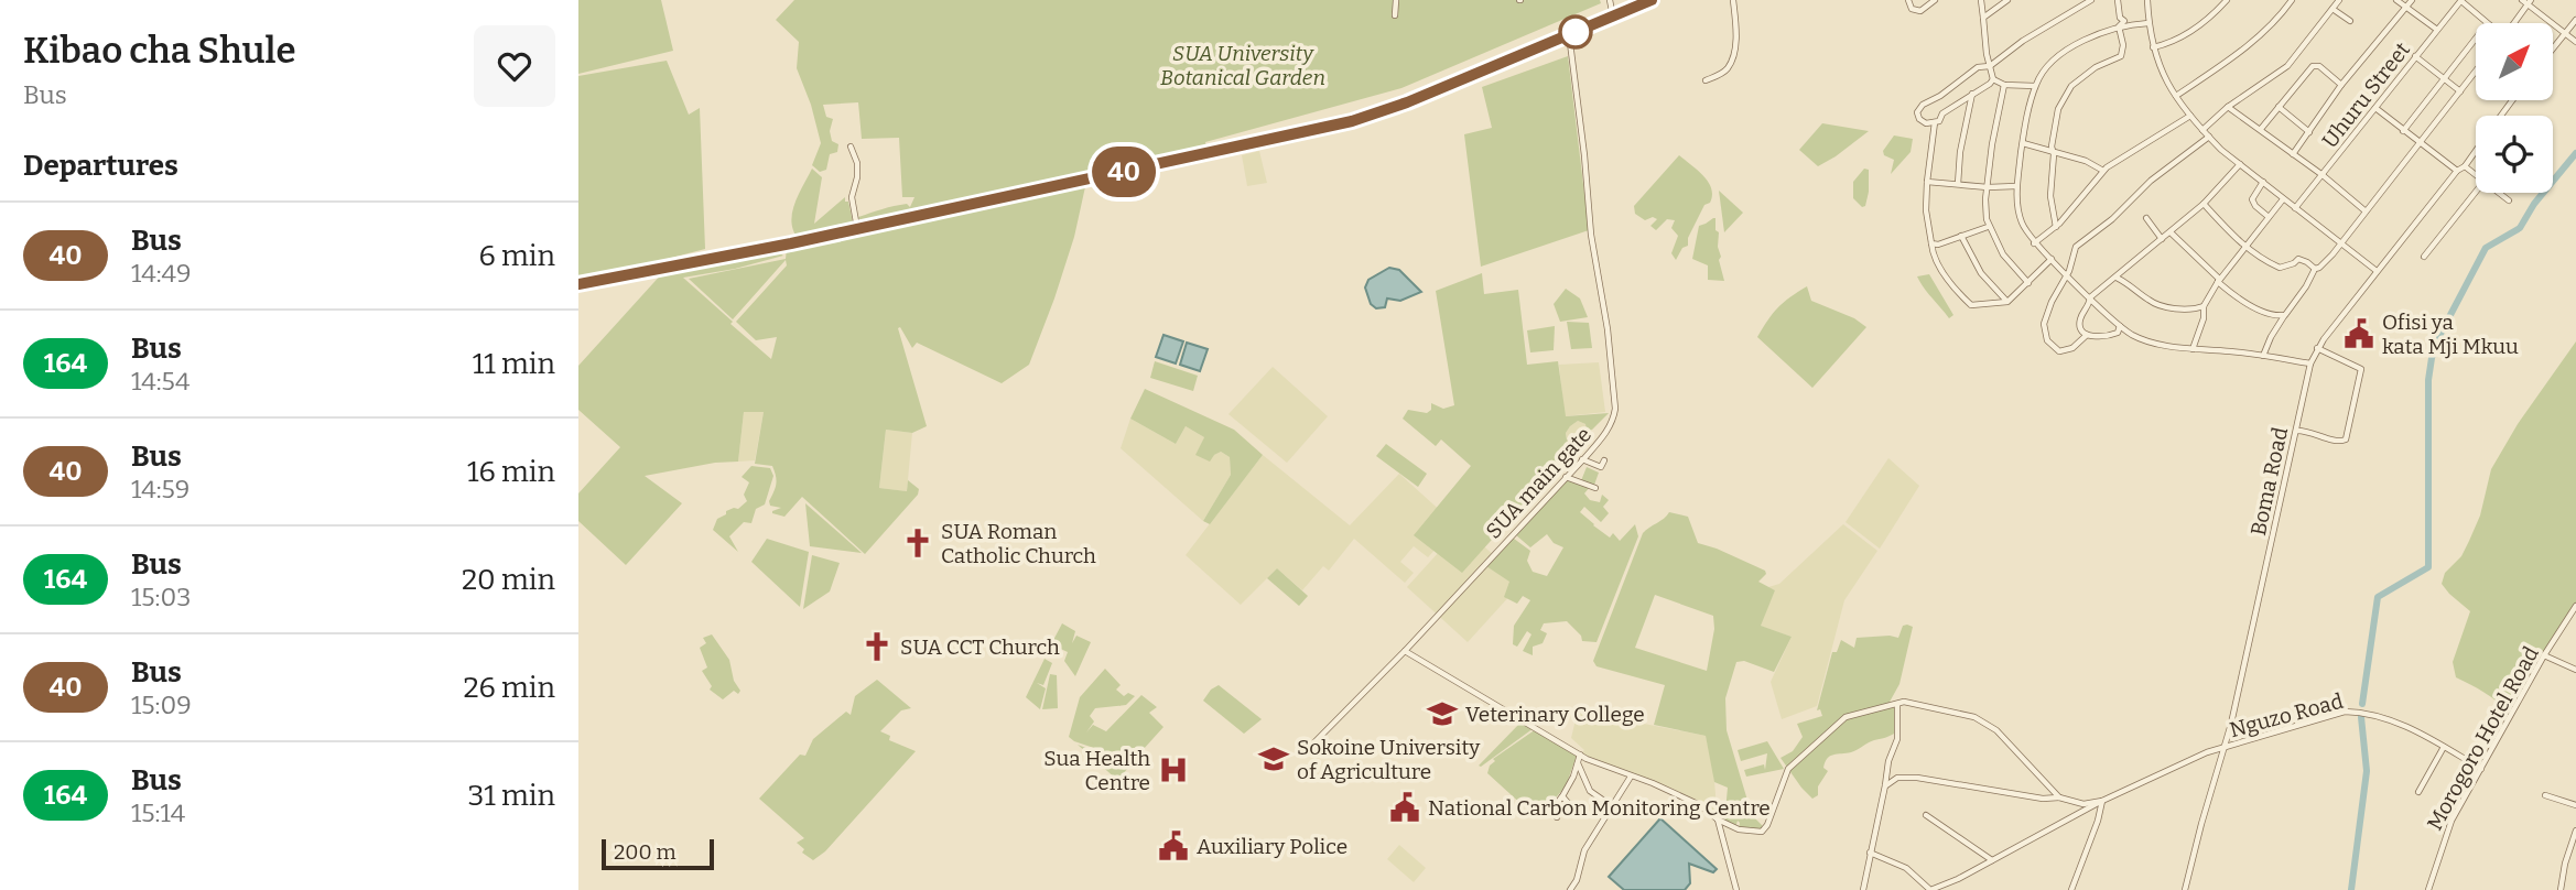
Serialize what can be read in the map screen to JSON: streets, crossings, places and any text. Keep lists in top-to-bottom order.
{
  "streets": {
    "street": [
      "Uhuru Street",
      "Boma Road",
      "SUA main gate",
      "Nguzo Road",
      "Morogoro Hotel Road"
    ]
  },
  "crossings": [
    ["Boma Road", "Nguzo Road"],
    ["Nguzo Road", "Morogoro Hotel Road"]
  ],
  "parks": ["SUA University Botanical Garden"],
  "places": {
    "public building": ["Ofisi ya kata Mji Mkuu", "National Carbon Monitoring Centre", "Auxiliary Police"],
    "church": ["SUA Roman Catholic Church", "SUA CCT Church"],
    "school or university": ["Veterinary College", "Sokoine University of Agriculture"],
    "hospital": ["Sua Health Centre"]
  },
  "lines": ["bus line 40"],
  "scale_bar": "200 m",
  "north": "top right",
  "page": {
    "heading": [
      ["Kibao cha Shule", "Bus"],
      "Departures"
    ],
    "on_map": "40",
    "list": [
      {
        "mark": "40",
        "name": "Bus",
        "note": "14:49",
        "value": "6 min"
      },
      {
        "mark": "164",
        "name": "Bus",
        "note": "14:54",
        "value": "11 min"
      },
      {
        "mark": "40",
        "name": "Bus",
        "note": "14:59",
        "value": "16 min"
      },
      {
        "mark": "164",
        "name": "Bus",
        "note": "15:03",
        "value": "20 min"
      },
      {
        "mark": "40",
        "name": "Bus",
        "note": "15:09",
        "value": "26 min"
      },
      {
        "mark": "164",
        "name": "Bus",
        "note": "15:14",
        "value": "31 min"
      }
    ],
    "scale": "200 m"
  }
}
